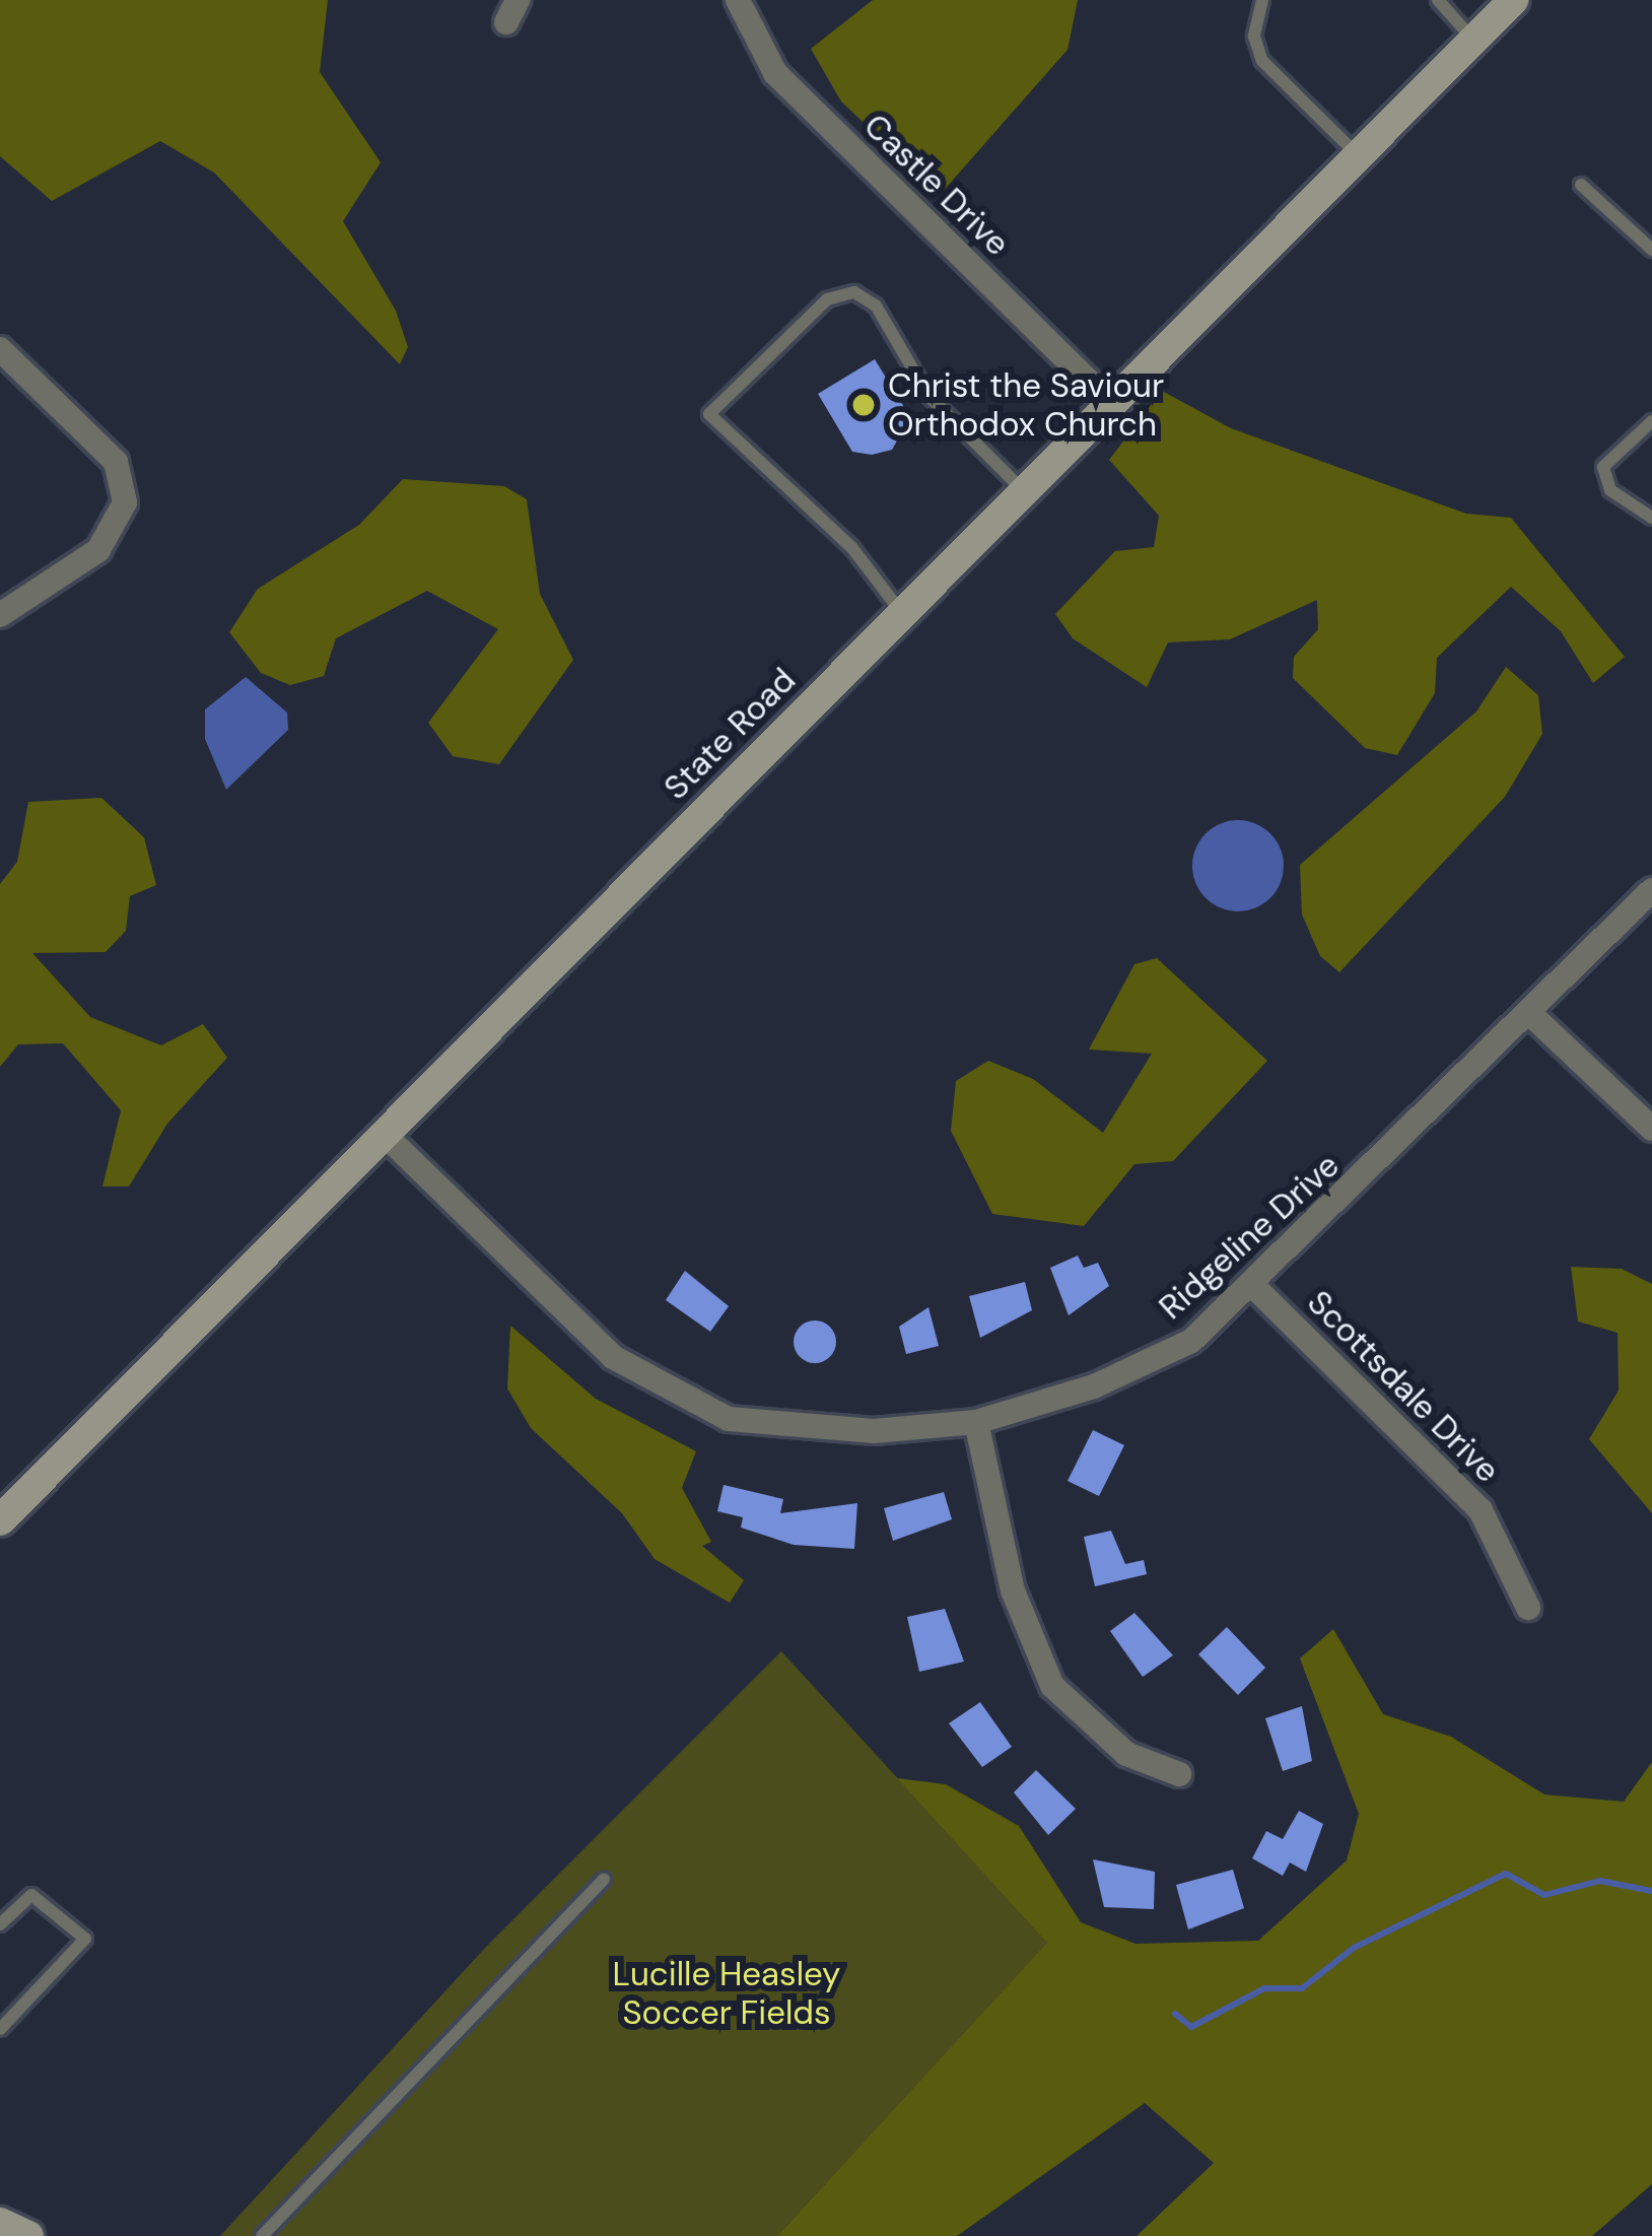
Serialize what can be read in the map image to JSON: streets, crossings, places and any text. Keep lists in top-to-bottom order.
{
  "streets": {
    "main road": ["State Road"],
    "street": ["Castle Drive", "Ridgeline Drive", "Scottsdale Drive"]
  },
  "crossings": [
    ["Castle Drive", "State Road"],
    ["State Road", "Ridgeline Drive"],
    ["Ridgeline Drive", "Scottsdale Drive"]
  ],
  "parks": ["Lucille Heasley Soccer Fields"],
  "places": ["Christ the Saviour Orthodox Church"]
}
